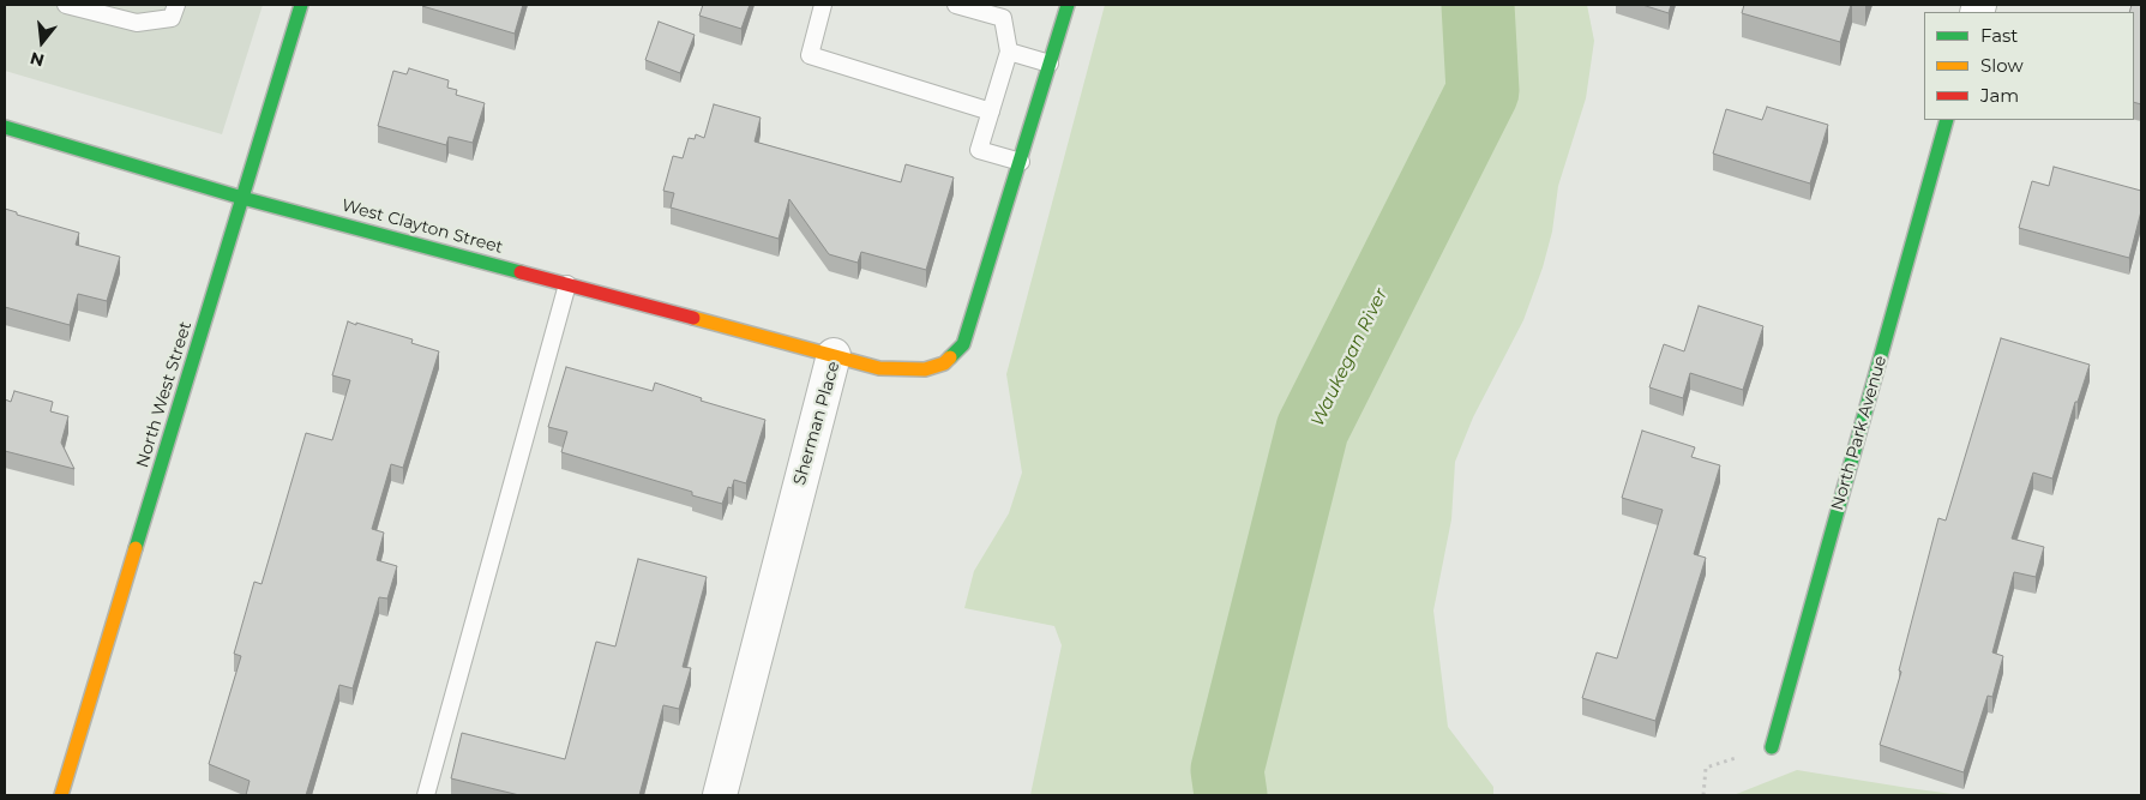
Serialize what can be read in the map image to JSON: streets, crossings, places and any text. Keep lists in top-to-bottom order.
{
  "streets": {
    "street": [
      "West Clayton Street",
      "North West Street",
      "Sherman Place",
      "North Park Avenue"
    ]
  },
  "crossings": [
    ["West Clayton Street", "North West Street"],
    ["West Clayton Street", "Sherman Place"]
  ],
  "water": ["Waukegan River"],
  "legend": ["Fast", "Slow", "Jam"],
  "north": "bottom"
}
